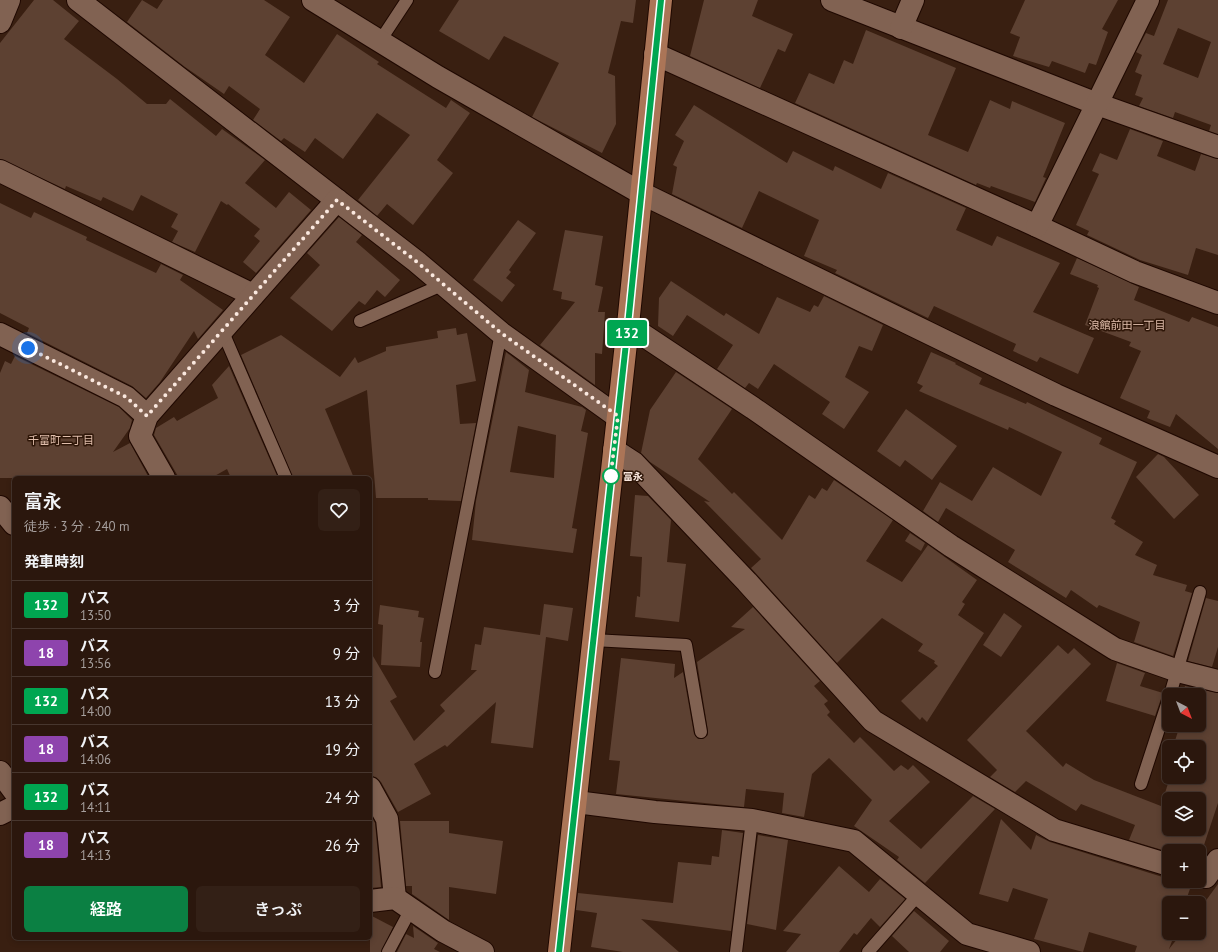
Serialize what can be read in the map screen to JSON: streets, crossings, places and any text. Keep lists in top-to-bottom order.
{
  "districts": ["浪館前田一丁目", "千富町二丁目"],
  "places": ["富永"],
  "lines": ["bus line 132"],
  "north": "bottom right",
  "page": {
    "on_map": "132",
    "heading": [
      ["富永", "徒歩 · 3 分 · 240 m"],
      "発車時刻"
    ],
    "list": [
      {
        "mark": "132",
        "name": "バス",
        "note": "13:50",
        "value": "3 分"
      },
      {
        "mark": "18",
        "name": "バス",
        "note": "13:56",
        "value": "9 分"
      },
      {
        "mark": "132",
        "name": "バス",
        "note": "14:00",
        "value": "13 分"
      },
      {
        "mark": "18",
        "name": "バス",
        "note": "14:06",
        "value": "19 分"
      },
      {
        "mark": "132",
        "name": "バス",
        "note": "14:11",
        "value": "24 分"
      },
      {
        "mark": "18",
        "name": "バス",
        "note": "14:13",
        "value": "26 分"
      }
    ],
    "map_buttons": ["+", "−"],
    "buttons": ["経路", "きっぷ"]
  }
}
